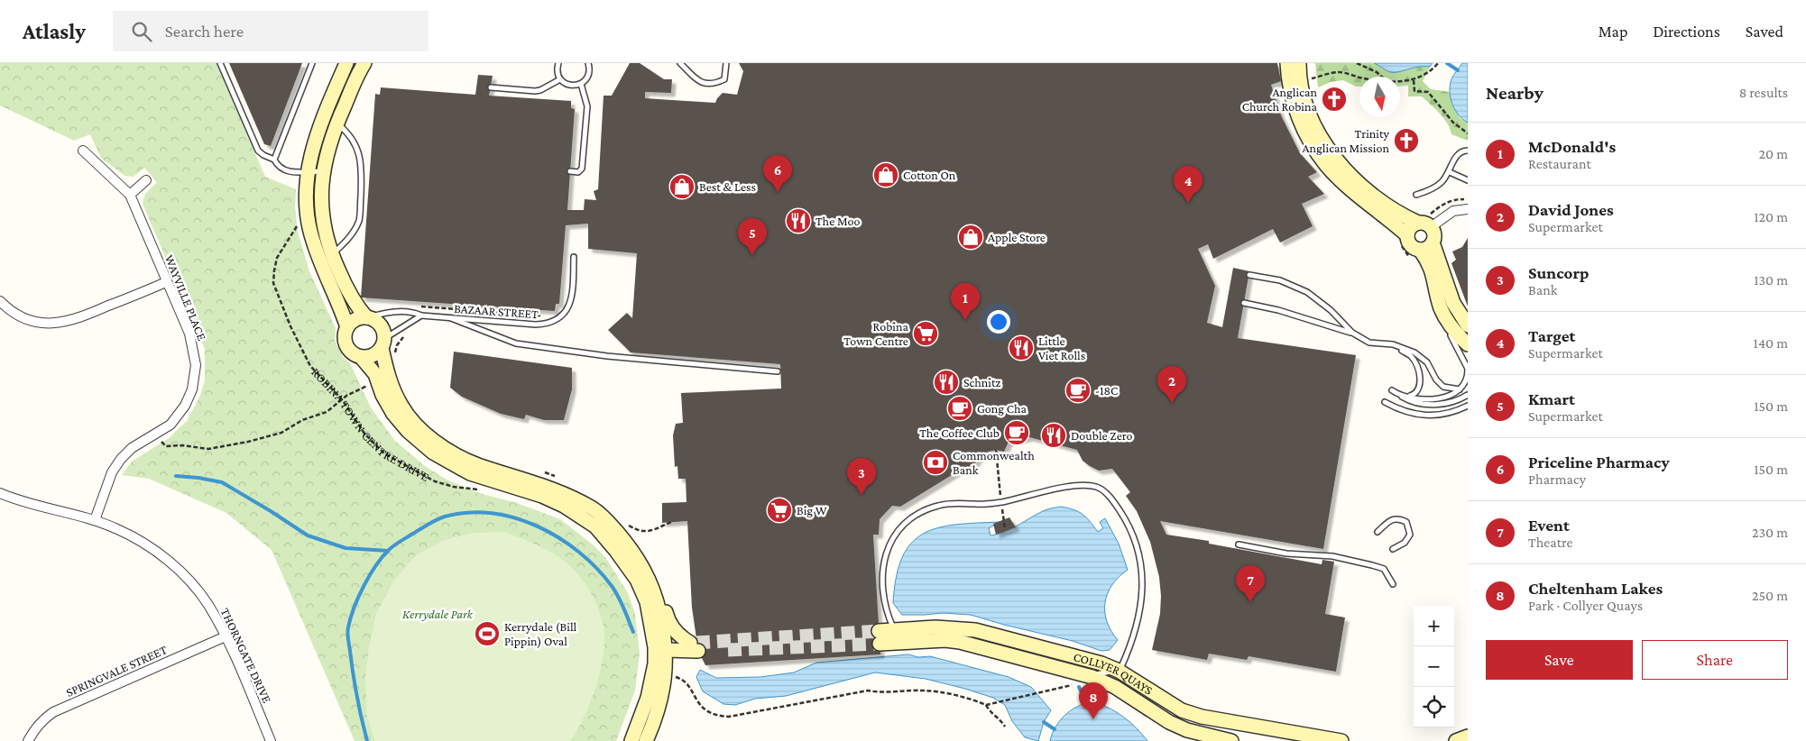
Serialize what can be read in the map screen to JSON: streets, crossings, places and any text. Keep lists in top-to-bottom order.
{
  "streets": {
    "street": [
      "WAYVILLE PLACE",
      "ROBINA TOWN CENTRE DRIVE",
      "THORNGATE DRIVE",
      "SPRINGVALE STREET",
      "COLLYER QUAYS"
    ],
    "lane": ["BAZAAR STREET"]
  },
  "crossings": [
    ["WAYVILLE PLACE", "THORNGATE DRIVE"],
    ["BAZAAR STREET", "ROBINA TOWN CENTRE DRIVE"],
    ["THORNGATE DRIVE", "SPRINGVALE STREET"]
  ],
  "parks": ["Kerrydale Park"],
  "places": {
    "church": ["Anglican Church Robina", "Trinity Anglican Mission"],
    "shop": ["Cotton On", "Best & Less", "Apple Store"],
    "restaurant": [
      "The Moo",
      "Little Viet Rolls",
      "Schnitz",
      "Double Zero"
    ],
    "supermarket": ["Robina Town Centre", "Big W"],
    "cafe": ["-18C", "Gong Cha", "The Coffee Club"],
    "bank": ["Commonwealth Bank"],
    "sports": ["Kerrydale (Bill Pippin) Oval"]
  },
  "north": "bottom",
  "page": {
    "header": "Atlasly",
    "search": "Search here",
    "nav": ["Map", "Directions", "Saved"],
    "heading": ["Nearby", "8 results"],
    "list": [
      {
        "mark": "1",
        "name": "McDonald's",
        "note": "Restaurant",
        "value": "20 m"
      },
      {
        "mark": "2",
        "name": "David Jones",
        "note": "Supermarket",
        "value": "120 m"
      },
      {
        "mark": "3",
        "name": "Suncorp",
        "note": "Bank",
        "value": "130 m"
      },
      {
        "mark": "4",
        "name": "Target",
        "note": "Supermarket",
        "value": "140 m"
      },
      {
        "mark": "5",
        "name": "Kmart",
        "note": "Supermarket",
        "value": "150 m"
      },
      {
        "mark": "6",
        "name": "Priceline Pharmacy",
        "note": "Pharmacy",
        "value": "150 m"
      },
      {
        "mark": "7",
        "name": "Event",
        "note": "Theatre",
        "value": "230 m"
      },
      {
        "mark": "8",
        "name": "Cheltenham Lakes",
        "note": "Park · Collyer Quays",
        "value": "250 m"
      }
    ],
    "pins": [
      "6",
      "4",
      "5",
      "1",
      "2",
      "3",
      "7",
      "8"
    ],
    "map_buttons": ["+", "−"],
    "buttons": ["Save", "Share"]
  }
}
